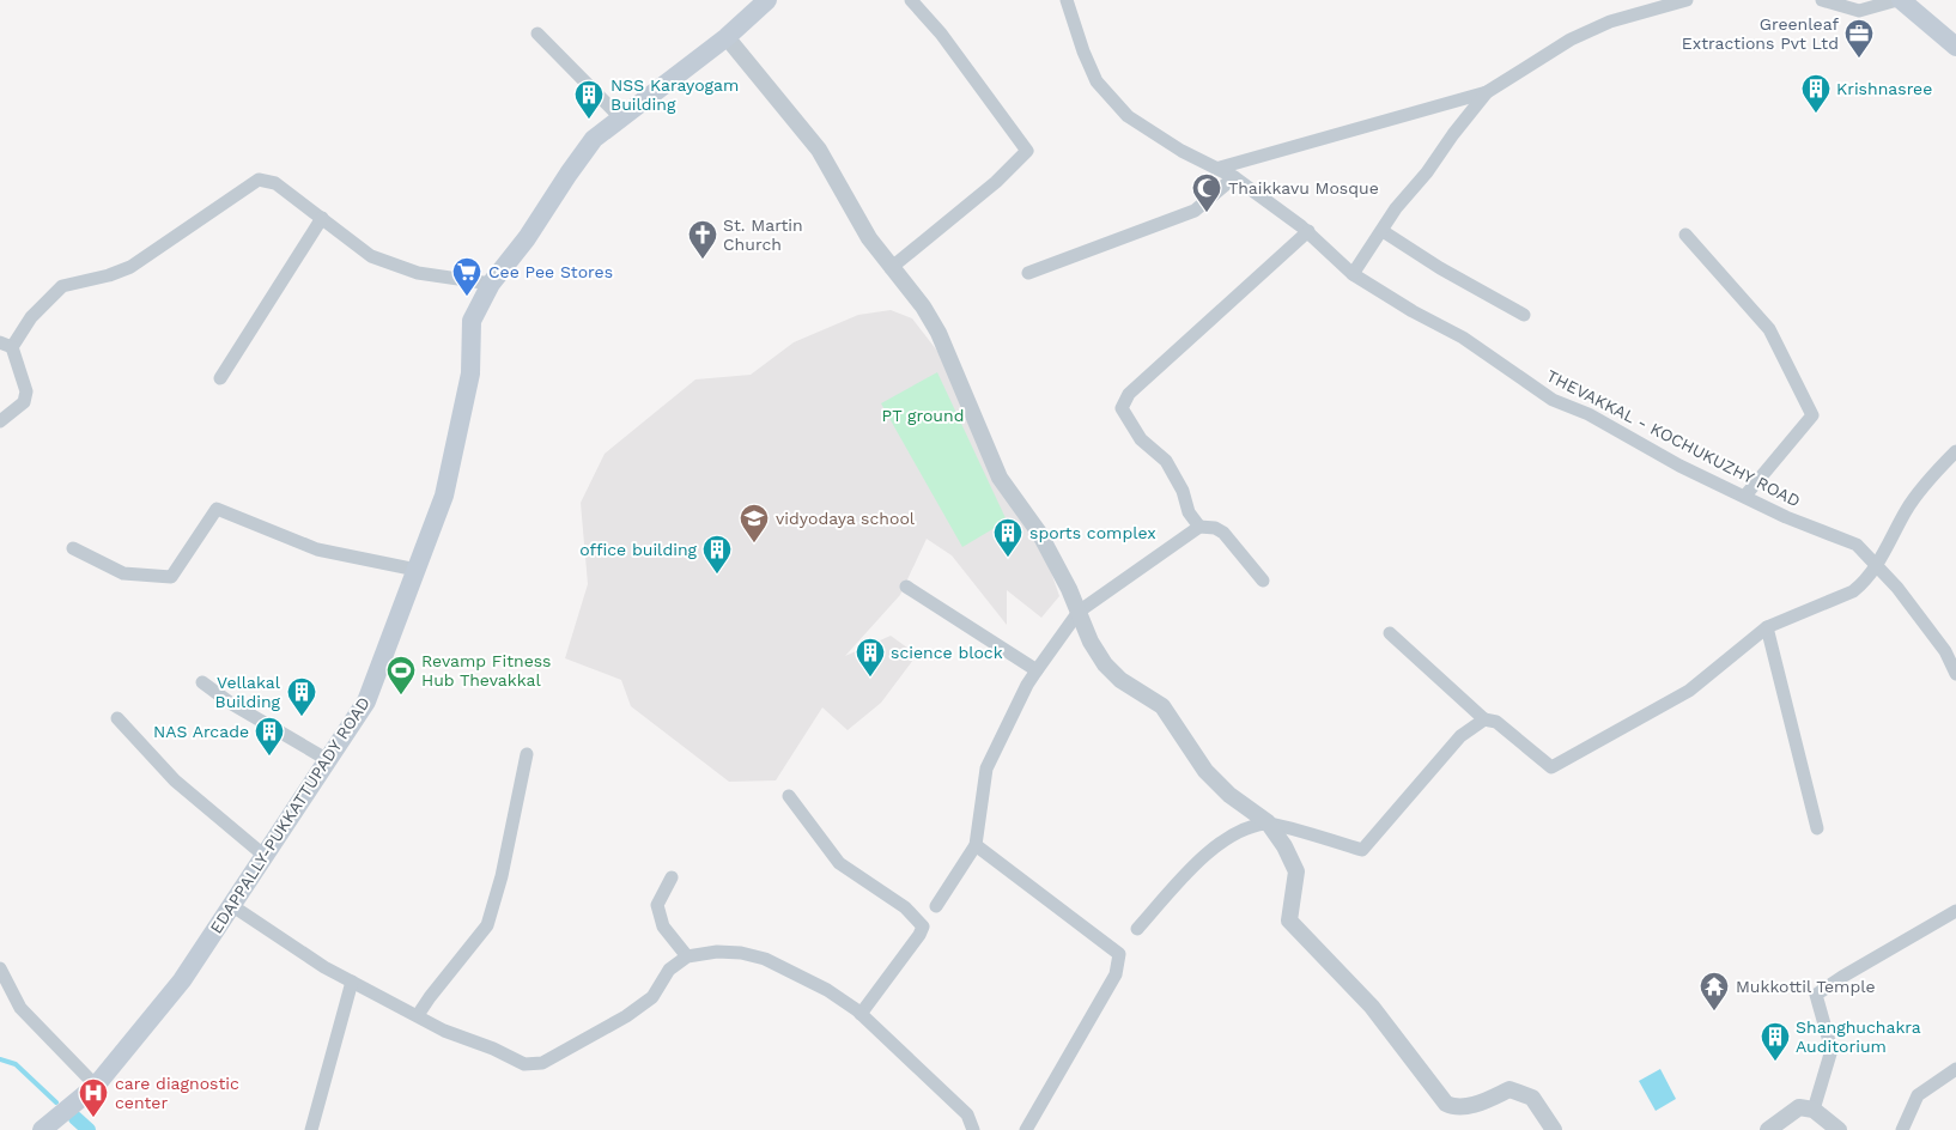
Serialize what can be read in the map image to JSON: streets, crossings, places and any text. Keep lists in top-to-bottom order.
{
  "streets": {
    "main road": ["EDAPPALLY-PUKKATTUPADY ROAD"],
    "street": ["THEVAKKAL - KOCHUKUZHY ROAD"]
  },
  "parks": ["PT ground"],
  "places": {
    "office": ["Greenleaf Extractions Pvt Ltd"],
    "building": [
      "Krishnasree",
      "NSS Karayogam Building",
      "sports complex",
      "office building",
      "science block",
      "Vellakal Building",
      "NAS Arcade",
      "Shanghuchakra Auditorium"
    ],
    "mosque": ["Thaikkavu Mosque"],
    "church": ["St. Martin Church"],
    "supermarket": ["Cee Pee Stores"],
    "school or university": ["vidyodaya school"],
    "sports": ["Revamp Fitness Hub Thevakkal"],
    "temple": ["Mukkottil Temple"],
    "hospital": ["care diagnostic center"]
  }
}
